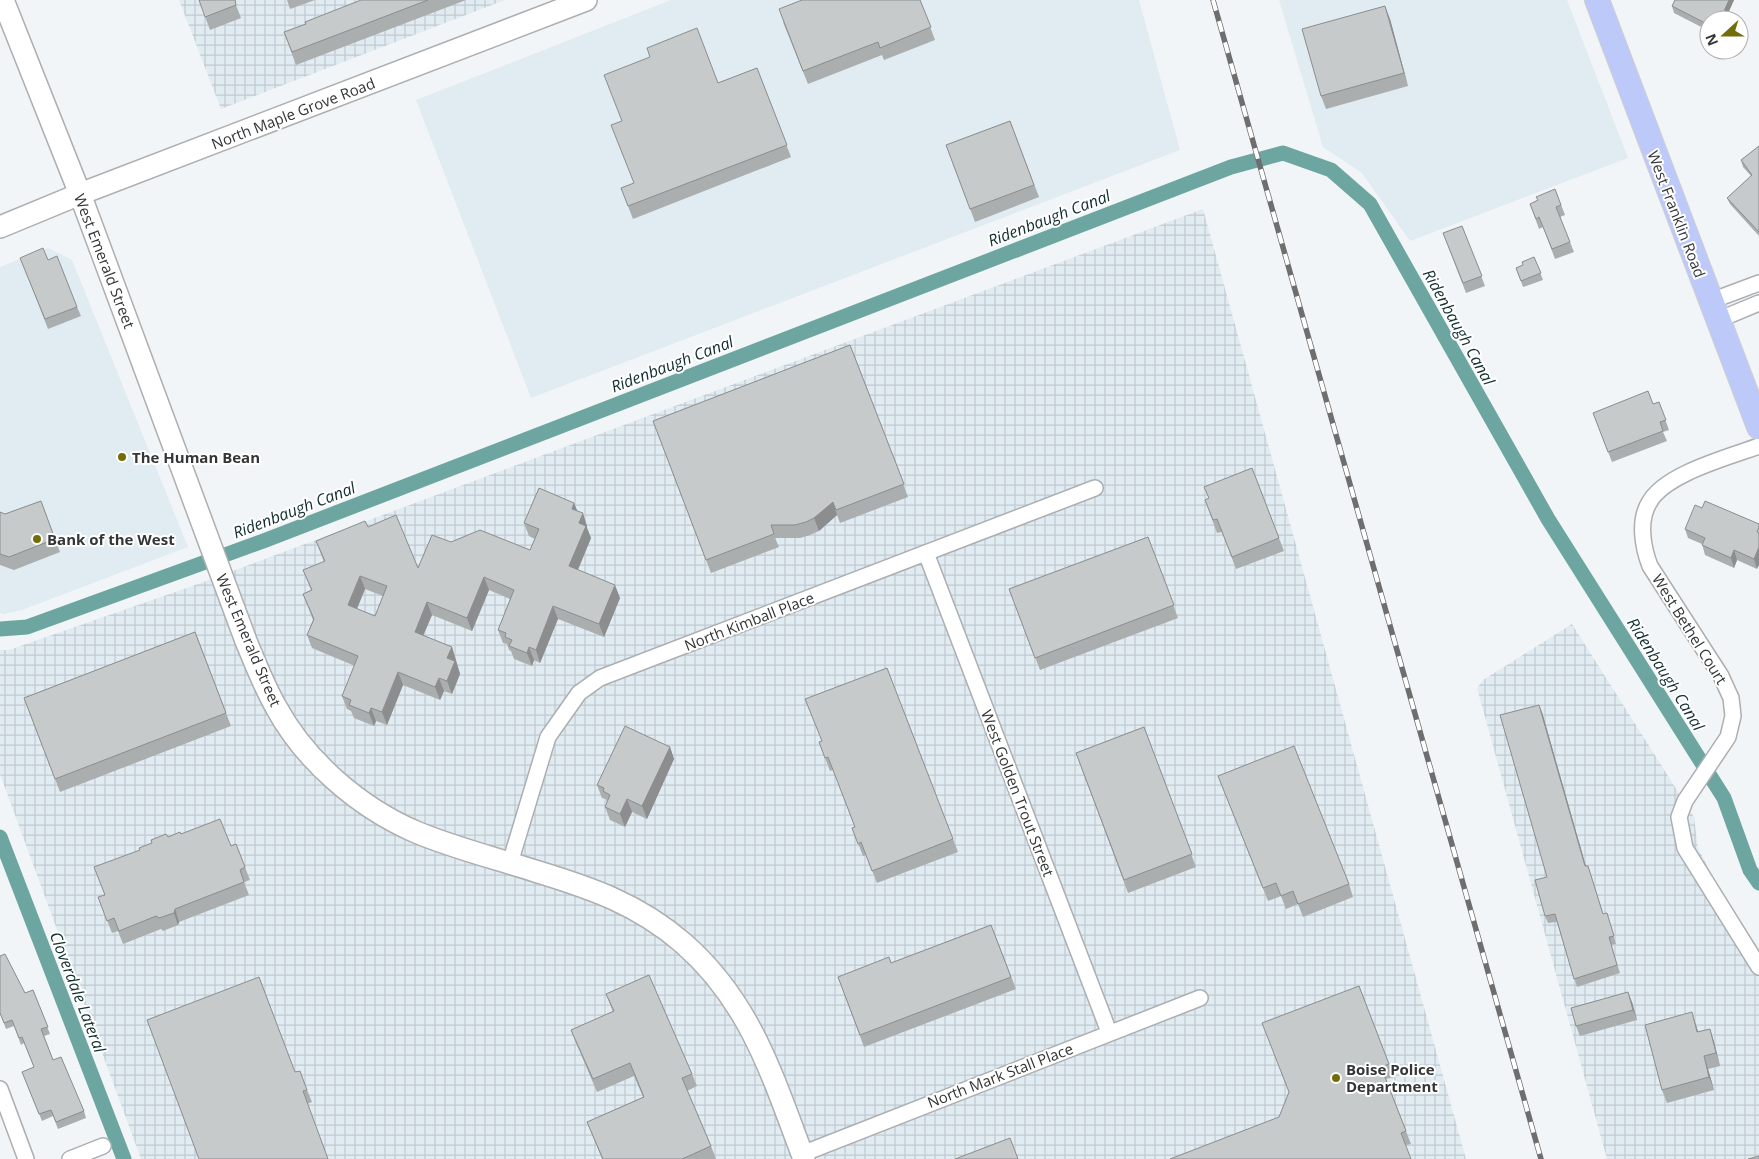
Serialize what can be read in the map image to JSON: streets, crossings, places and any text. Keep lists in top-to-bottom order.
{
  "streets": {
    "main road": ["North Maple Grove Road", "West Franklin Road", "West Emerald Street"],
    "street": [
      "North Kimball Place",
      "West Bethel Court",
      "West Golden Trout Street",
      "North Mark Stall Place"
    ]
  },
  "crossings": [
    ["North Maple Grove Road", "West Emerald Street"],
    ["West Emerald Street", "North Kimball Place"],
    ["West Emerald Street", "North Mark Stall Place"],
    ["North Kimball Place", "West Golden Trout Street"],
    ["West Golden Trout Street", "North Mark Stall Place"]
  ],
  "water": ["Ridenbaugh Canal", "Cloverdale Lateral"],
  "places": ["The Human Bean", "Bank of the West", "Boise Police Department"],
  "north": "left"
}
